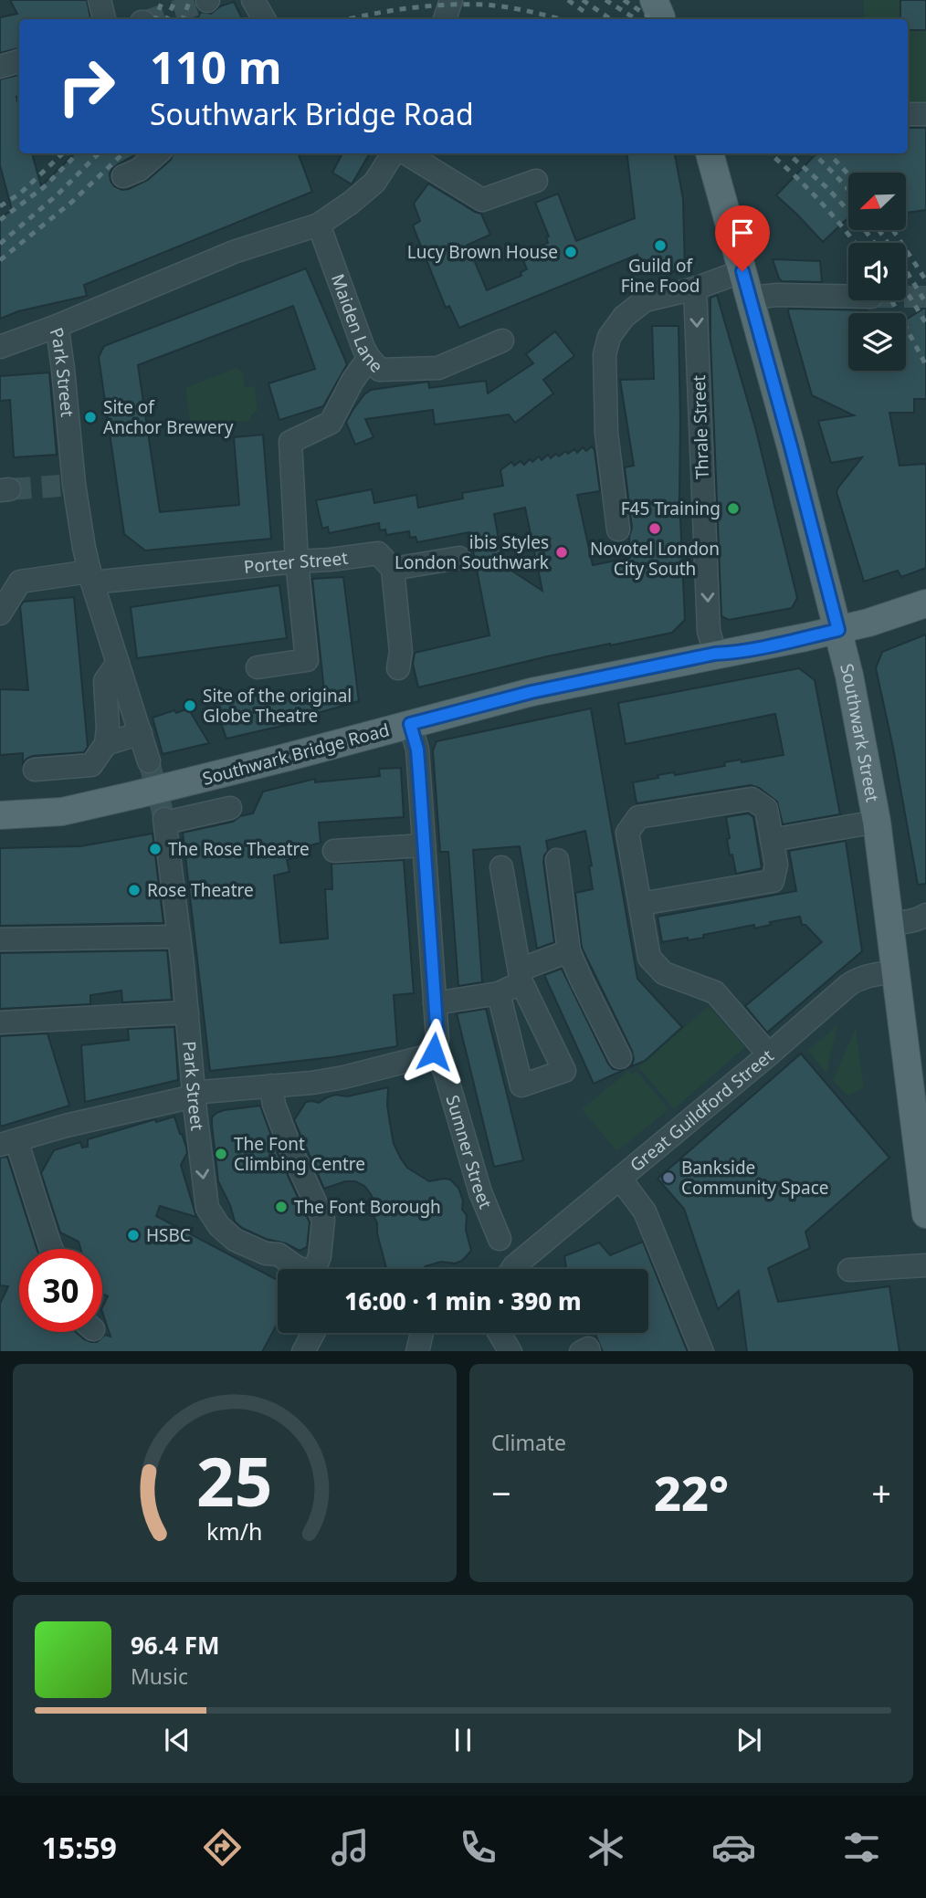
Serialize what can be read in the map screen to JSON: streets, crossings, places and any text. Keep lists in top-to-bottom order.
{
  "streets": {
    "main road": ["Southwark Street", "Southwark Bridge Road"],
    "street": [
      "Maiden Lane",
      "Park Street",
      "Thrale Street",
      "Porter Street",
      "Great Guildford Street",
      "Sumner Street"
    ]
  },
  "crossings": [
    ["Maiden Lane", "Park Street"],
    ["Park Street", "Porter Street"],
    ["Thrale Street", "Southwark Bridge Road"],
    ["Southwark Street", "Southwark Bridge Road"],
    ["Southwark Street", "Great Guildford Street"],
    ["Southwark Bridge Road", "Sumner Street"]
  ],
  "one_way": ["Thrale Street"],
  "places": [
    "Guild of Fine Food",
    "Lucy Brown House",
    "Site of Anchor Brewery",
    "F45 Training",
    "Novotel London City South",
    "ibis Styles London Southwark",
    "Site of the original Globe Theatre",
    "The Rose Theatre",
    "Rose Theatre",
    "The Font Climbing Centre",
    "Bankside Community Space",
    "The Font Borough",
    "HSBC"
  ],
  "north": "bottom left",
  "page": {
    "turn": ["110 m", "Southwark Bridge Road"],
    "limit": "30",
    "trip": "16:00 · 1 min · 390 m",
    "tile": "Climate",
    "heat": ["−", "22°", "+"],
    "song": ["96.4 FM", "Music"],
    "tabs": "15:59",
    "gauge": ["25", "km/h"]
  }
}
